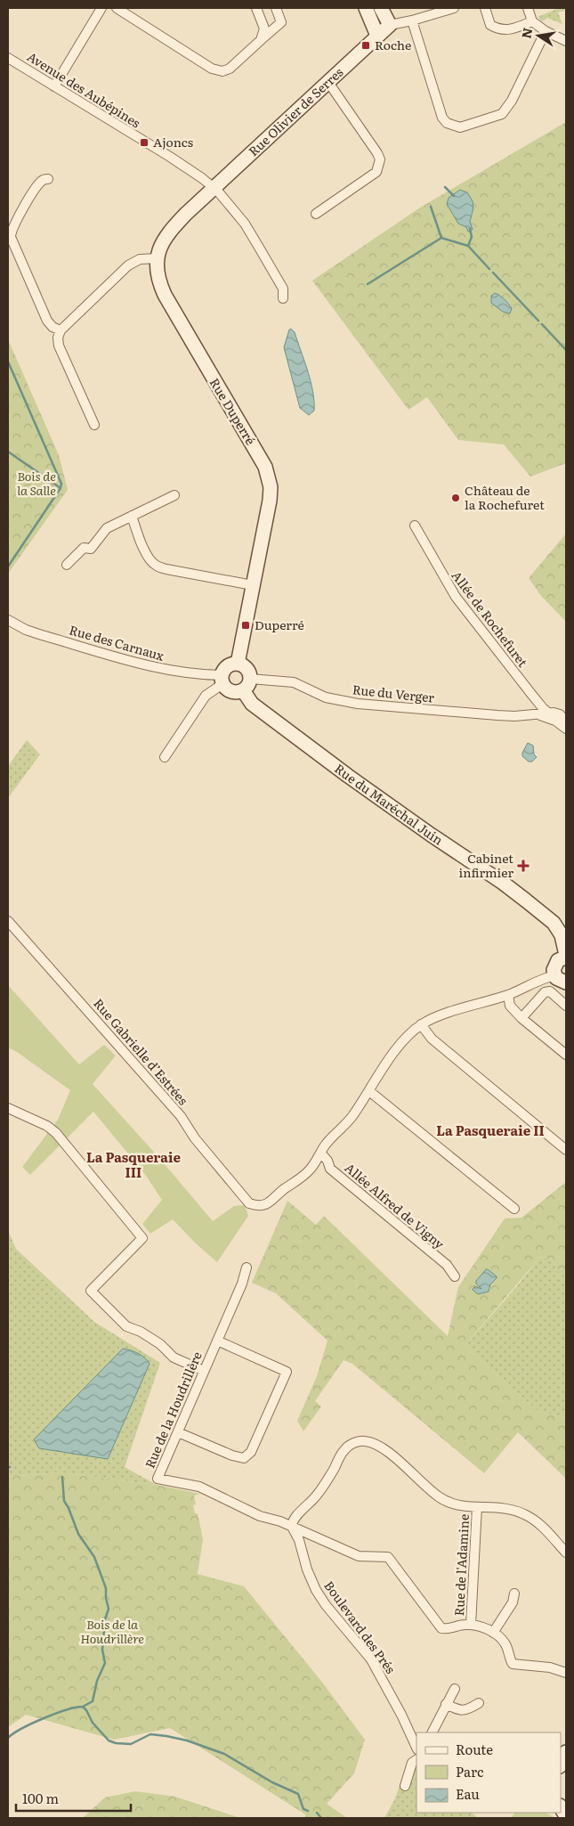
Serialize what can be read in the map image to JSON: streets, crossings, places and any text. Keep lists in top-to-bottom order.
{
  "streets": {
    "street": [
      "Avenue des Aubépines",
      "Rue Olivier de Serres",
      "Rue Duperré",
      "Allée de Rochefuret",
      "Rue des Carnaux",
      "Rue du Verger",
      "Rue du Maréchal Juin",
      "Rue Gabrielle d’Estrées",
      "Allée Alfred de Vigny",
      "Rue de la Houdrillère",
      "Rue de l'Adamine",
      "Boulevard des Prés"
    ]
  },
  "crossings": [
    ["Avenue des Aubépines", "Rue Olivier de Serres"],
    ["Avenue des Aubépines", "Rue Duperré"],
    ["Rue Olivier de Serres", "Rue Duperré"],
    ["Rue Duperré", "Rue des Carnaux"],
    ["Rue Duperré", "Rue du Verger"],
    ["Rue Duperré", "Rue du Maréchal Juin"],
    ["Allée de Rochefuret", "Rue du Verger"],
    ["Rue des Carnaux", "Rue du Verger"],
    ["Rue des Carnaux", "Rue du Maréchal Juin"],
    ["Rue du Verger", "Rue du Maréchal Juin"],
    ["Rue de la Houdrillère", "Boulevard des Prés"]
  ],
  "districts": ["La Pasqueraie II", "La Pasqueraie III"],
  "parks": ["Bois de la Salle", "Bois de la Houdrillère"],
  "places": {
    "transit": ["Roche", "Ajoncs", "Duperré"],
    "other": ["Château de la Rochefuret"],
    "health": ["Cabinet infirmier"]
  },
  "legend": ["Route", "Parc", "Eau"],
  "scale_bar": "100 m",
  "north": "left"
}
